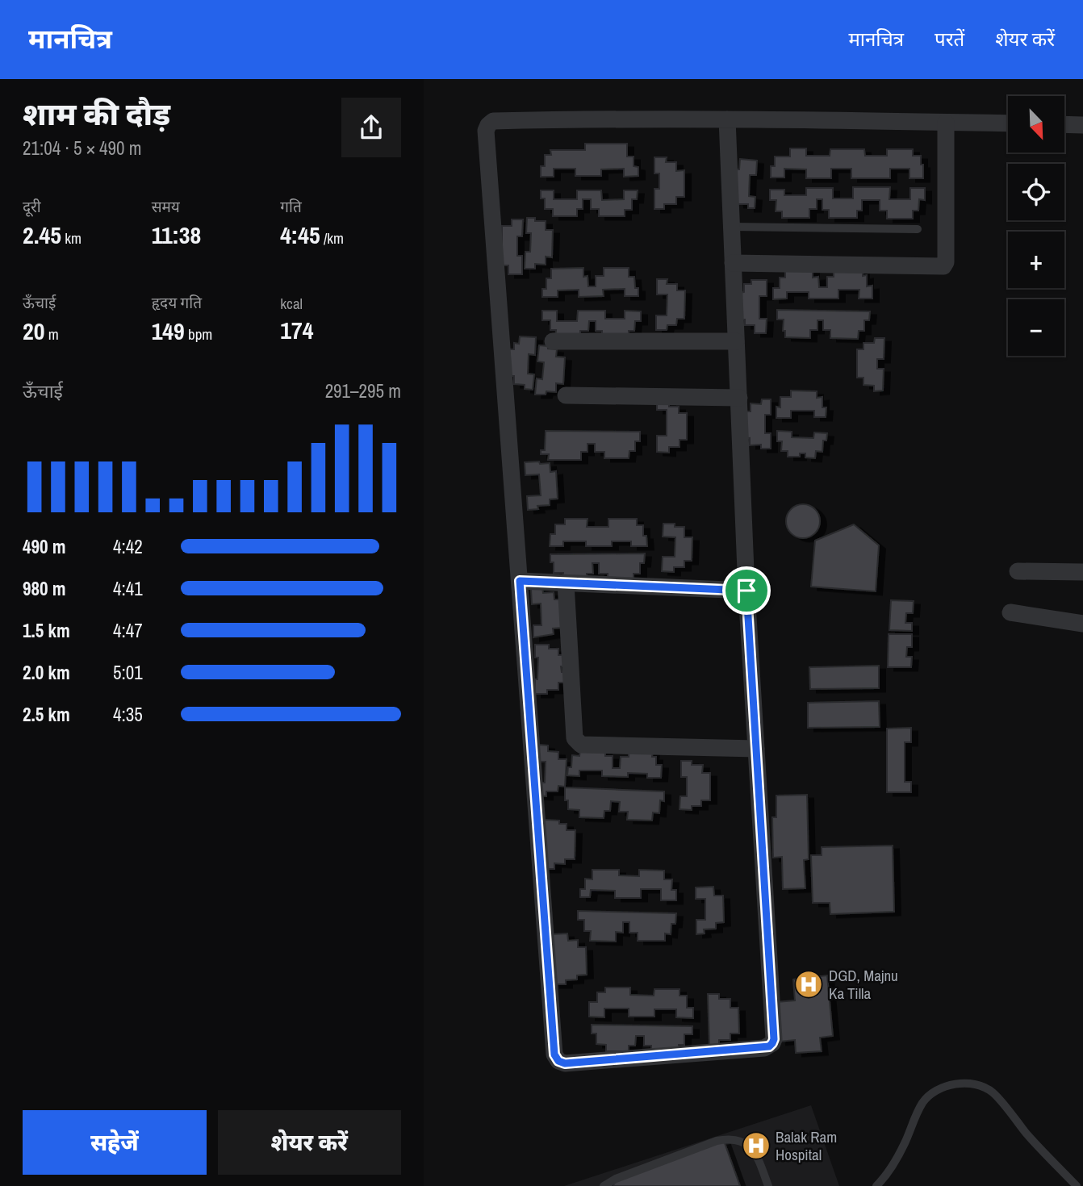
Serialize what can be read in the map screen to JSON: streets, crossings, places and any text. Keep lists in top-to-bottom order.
{
  "places": {
    "hospital": ["DGD, Majnu Ka Tilla", "Balak Ram Hospital"]
  },
  "north": "bottom right",
  "page": {
    "header": "मानचित्र",
    "nav": ["मानचित्र", "परतें", "शेयर करें"],
    "heading": ["शाम की दौड़", "21:04 · 5 × 490 m"],
    "map_buttons": ["+", "−"],
    "stats": [
      ["दूरी", "2.45 km"],
      ["समय", "11:38"],
      ["गति", "4:45 /km"],
      ["ऊँचाई", "20 m"],
      ["हृदय गति", "149 bpm"],
      ["kcal", "174"]
    ],
    "chart": ["ऊँचाई", "291–295 m"],
    "list": [
      {
        "name": "490 m",
        "note": "4:42"
      },
      {
        "name": "980 m",
        "note": "4:41"
      },
      {
        "name": "1.5 km",
        "note": "4:47"
      },
      {
        "name": "2.0 km",
        "note": "5:01"
      },
      {
        "name": "2.5 km",
        "note": "4:35"
      }
    ],
    "buttons": ["सहेजें", "शेयर करें"]
  }
}
